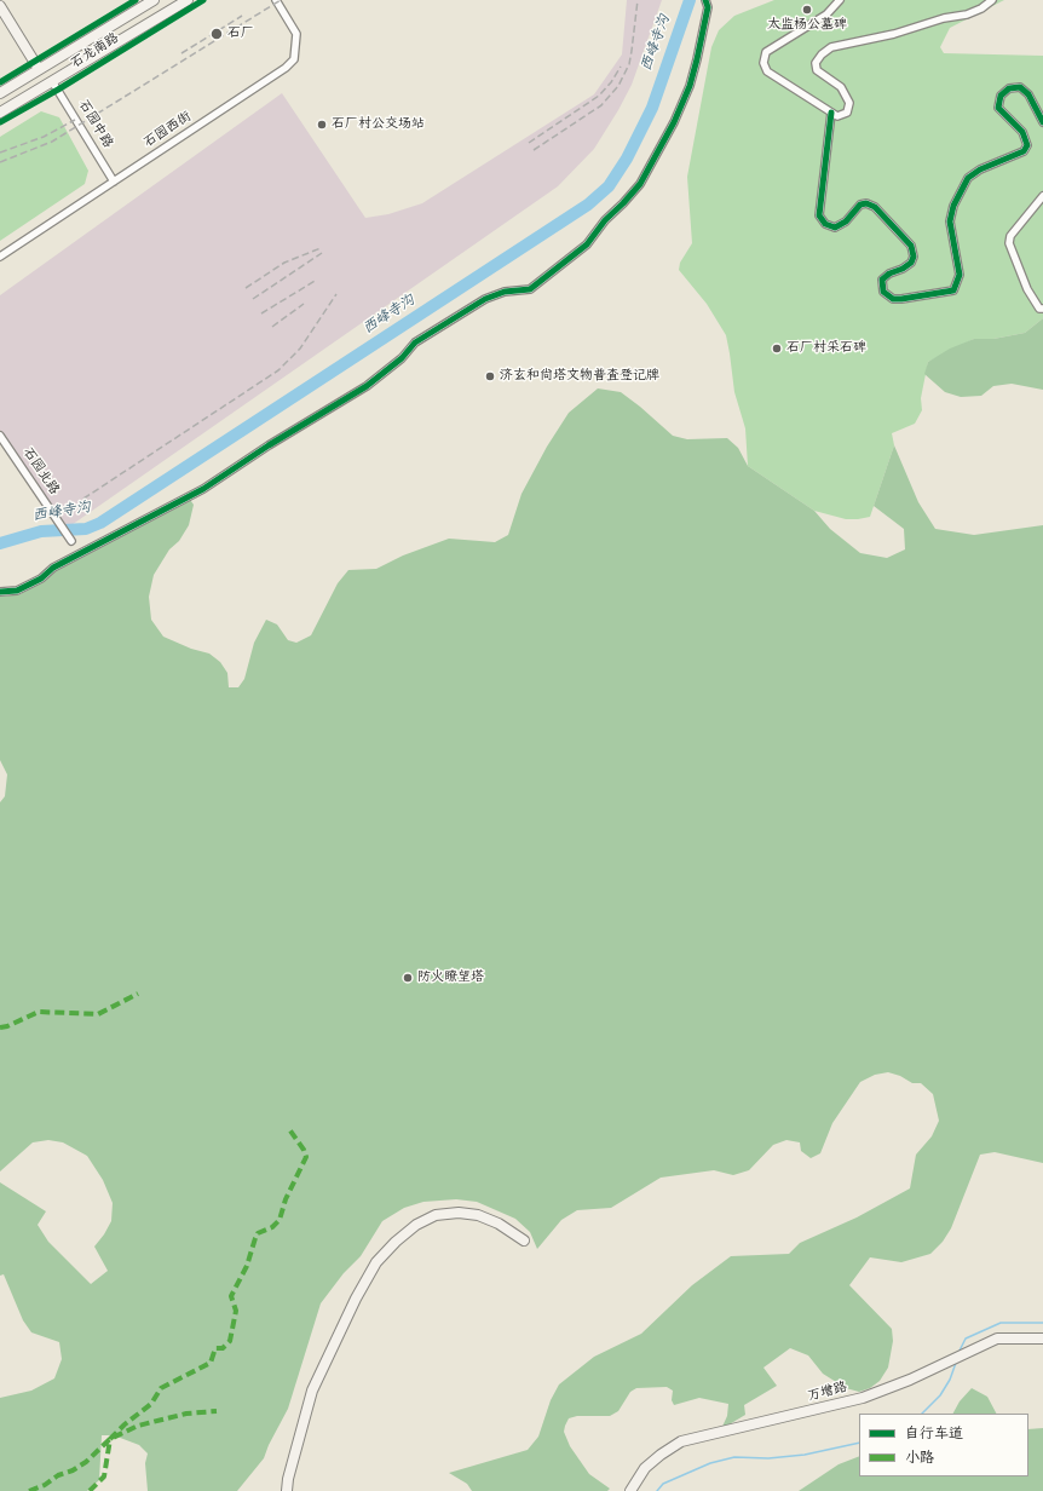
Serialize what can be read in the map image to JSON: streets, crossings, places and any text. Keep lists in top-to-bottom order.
{
  "streets": {
    "street": [
      "石龙南路",
      "石园中路",
      "石园西街",
      "石园北路",
      "万增路"
    ]
  },
  "crossings": [
    ["石龙南路", "石园中路"],
    ["石园中路", "石园西街"]
  ],
  "water": ["西峰寺沟"],
  "places": [
    "太监杨公墓碑",
    "石厂",
    "石厂村公交场站",
    "石厂村采石碑",
    "济玄和尚塔文物普查登记牌",
    "防火瞭望塔"
  ],
  "legend": ["自行车道", "小路"]
}
